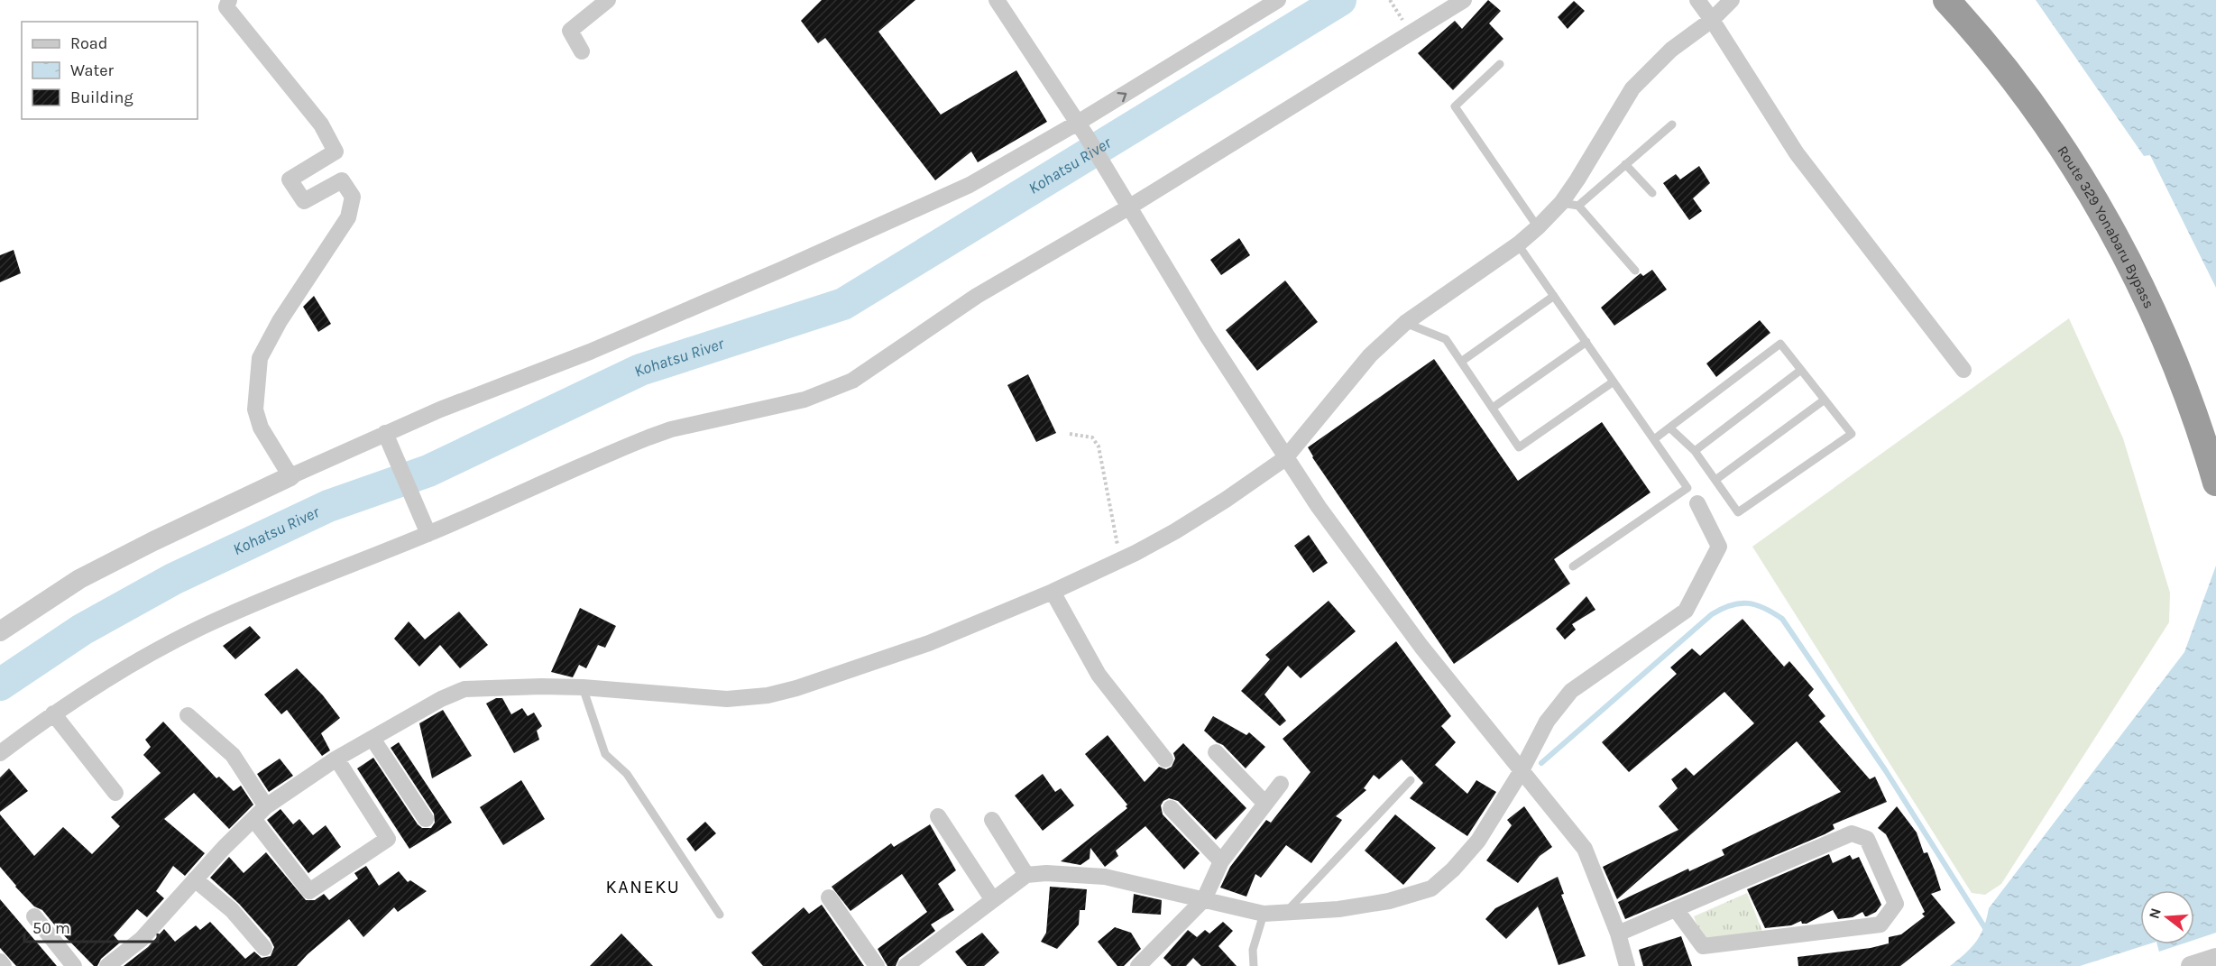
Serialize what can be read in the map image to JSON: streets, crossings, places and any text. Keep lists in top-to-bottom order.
{
  "streets": {
    "highway": ["Route 329 Yonabaru Bypass"]
  },
  "districts": ["KANEKU"],
  "water": ["Kohatsu River"],
  "legend": ["Road", "Water", "Building"],
  "scale_bar": "50 m",
  "north": "left"
}
